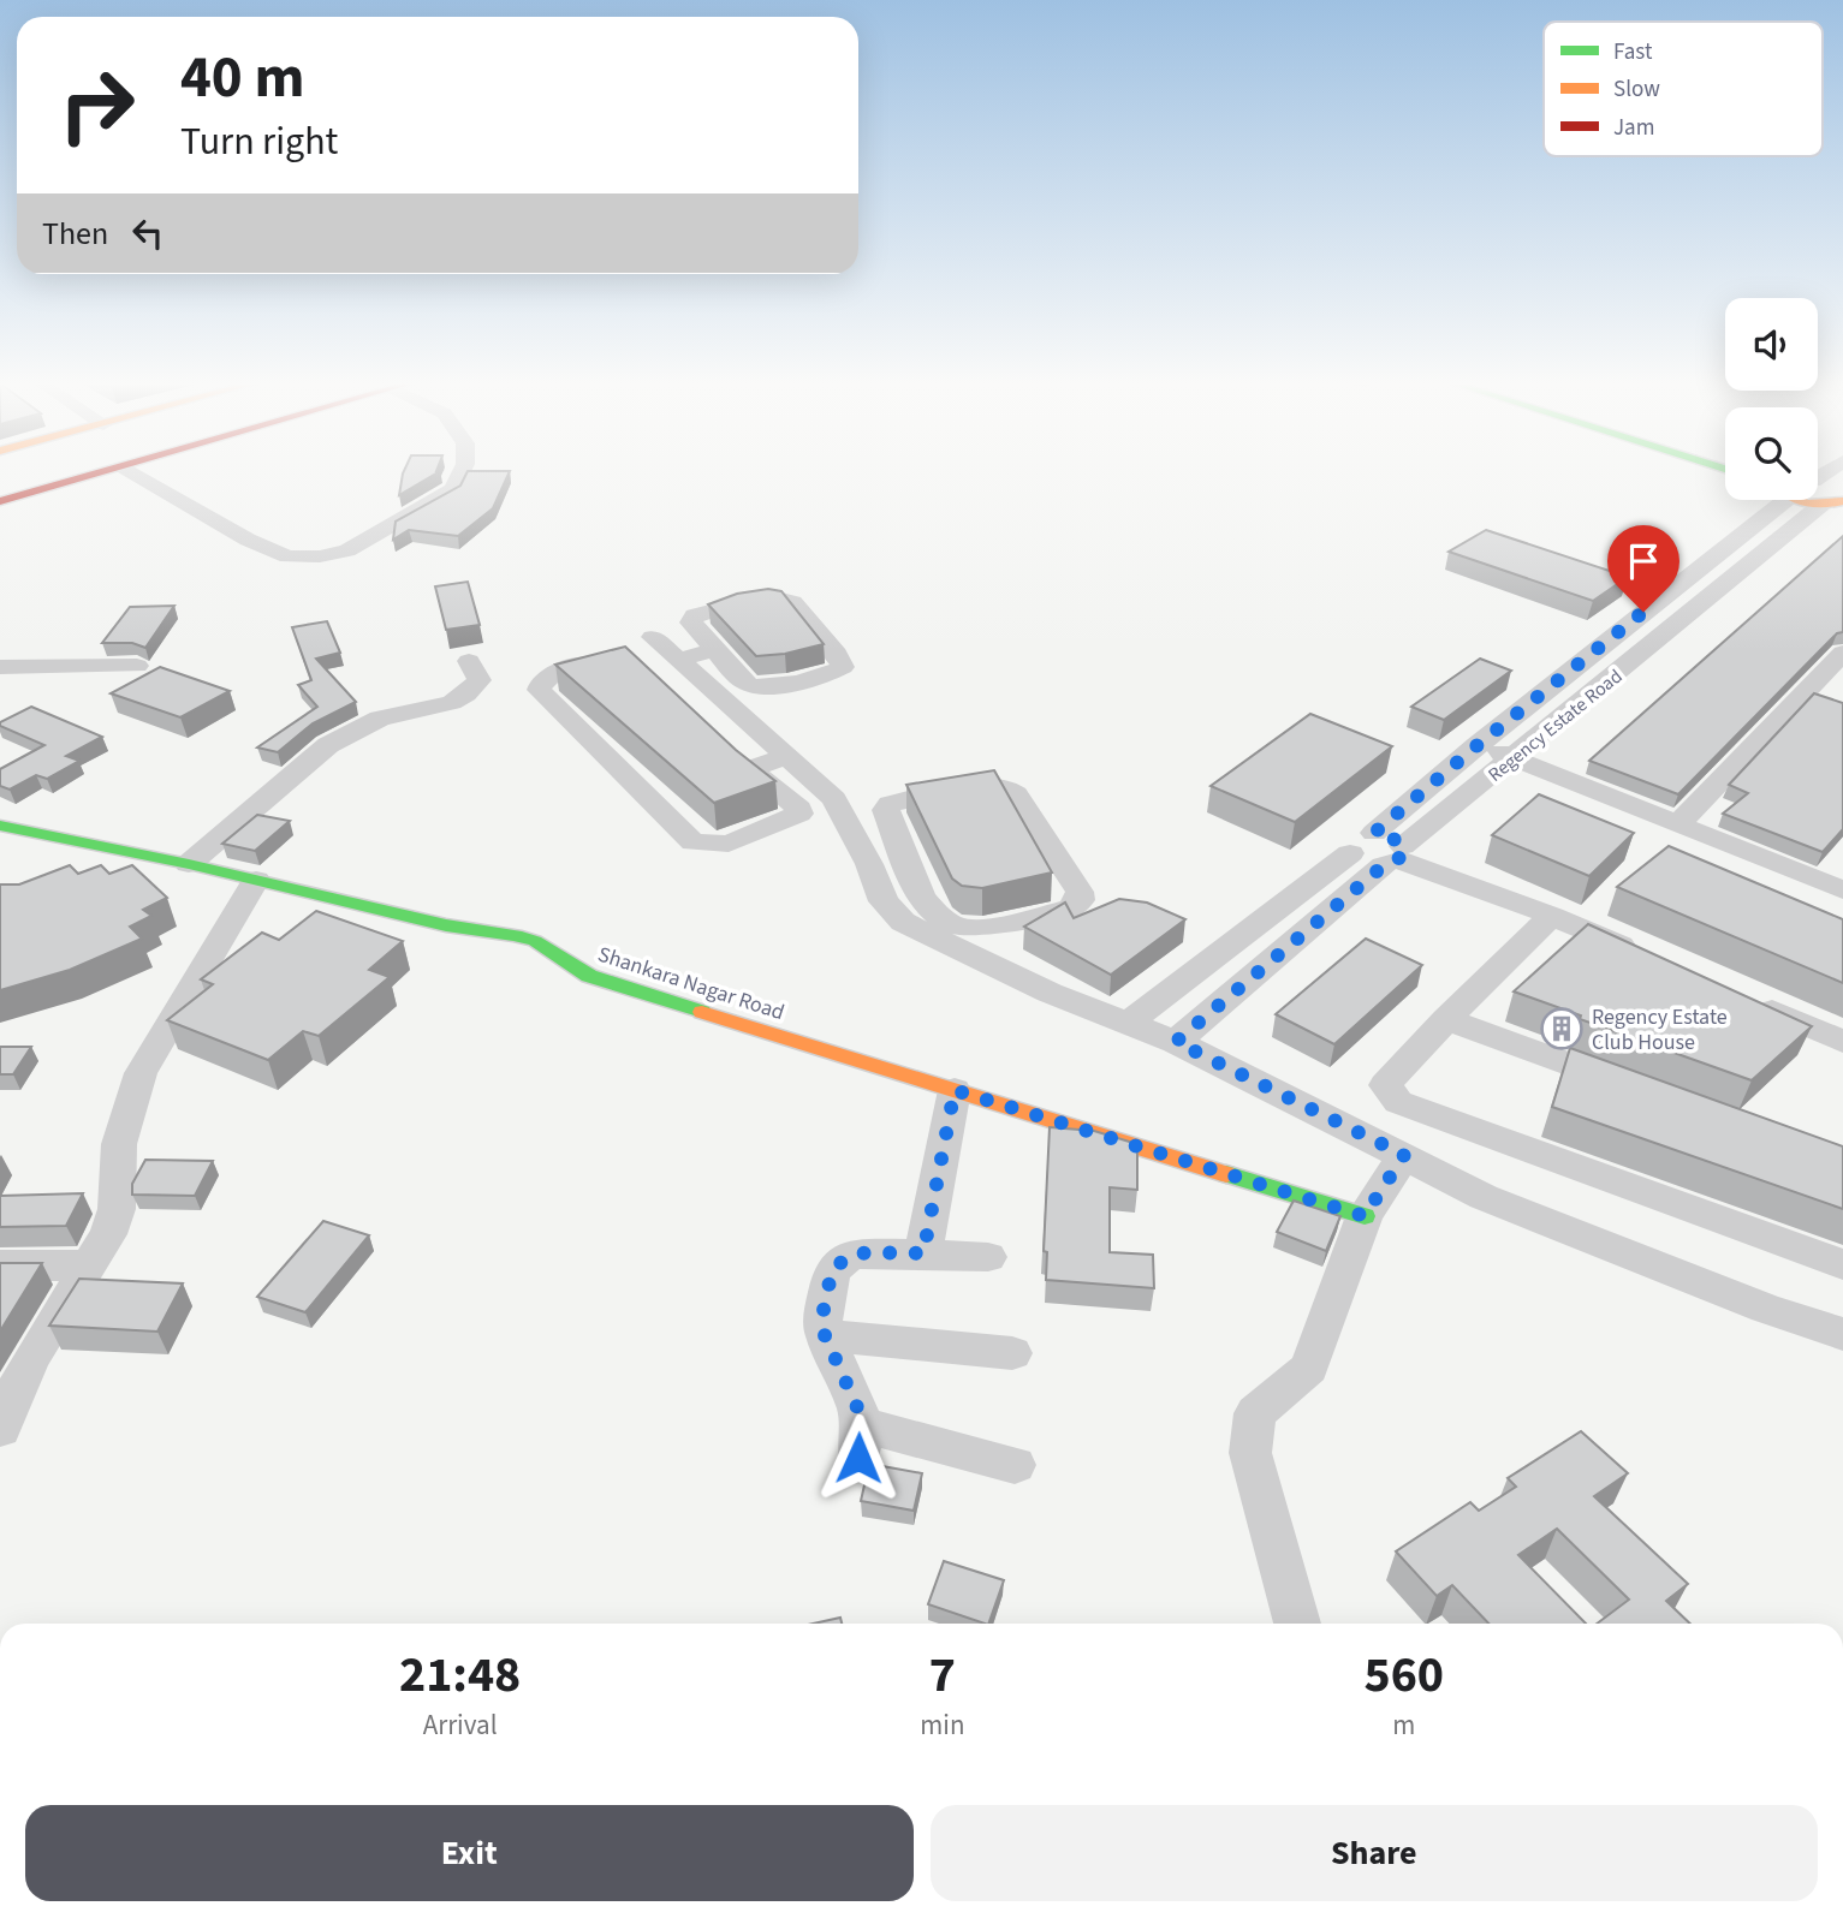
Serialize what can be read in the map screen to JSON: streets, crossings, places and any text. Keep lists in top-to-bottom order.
{
  "streets": {
    "street": ["Regency Estate Road", "Shankara Nagar Road"]
  },
  "places": {
    "building": ["Regency Estate Club House"]
  },
  "legend": ["Fast", "Slow", "Jam"],
  "page": {
    "turn": ["40 m", "Turn right"],
    "then": "Then",
    "eta": [
      "21:48",
      "Arrival",
      "7",
      "min",
      "560",
      "m"
    ],
    "buttons": ["Exit", "Share"]
  }
}
